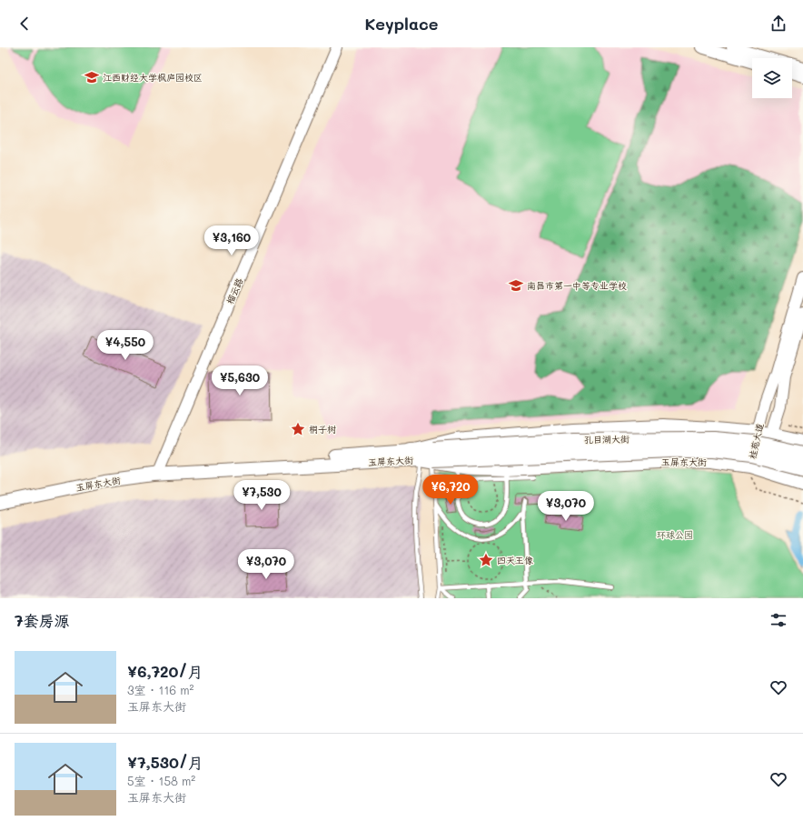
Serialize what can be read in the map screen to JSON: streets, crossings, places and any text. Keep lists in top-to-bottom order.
{
  "streets": {
    "highway": ["孔目湖大街"],
    "main road": ["玉屏东大街"],
    "street": ["榴云路", "桂苑大道"]
  },
  "crossings": [
    ["榴云路", "玉屏东大街"],
    ["孔目湖大街", "玉屏东大街"],
    ["桂苑大道", "玉屏东大街"]
  ],
  "parks": ["环球公园"],
  "places": {
    "school or university": ["江西财经大学枫庐园校区", "南昌市第一中等专业学校"],
    "place": ["桐子树", "四天王像"]
  },
  "page": {
    "header": "Keyplace",
    "price": [
      "¥3,160",
      "¥4,550",
      "¥5,630",
      "¥6,720",
      "¥7,530",
      "¥3,070",
      "¥3,070"
    ],
    "heading": "7套房源",
    "list": [
      {
        "name": "¥6,720/月",
        "note": "3室 · 116 m² · 玉屏东大街"
      },
      {
        "name": "¥7,530/月",
        "note": "5室 · 158 m² · 玉屏东大街"
      }
    ]
  }
}
